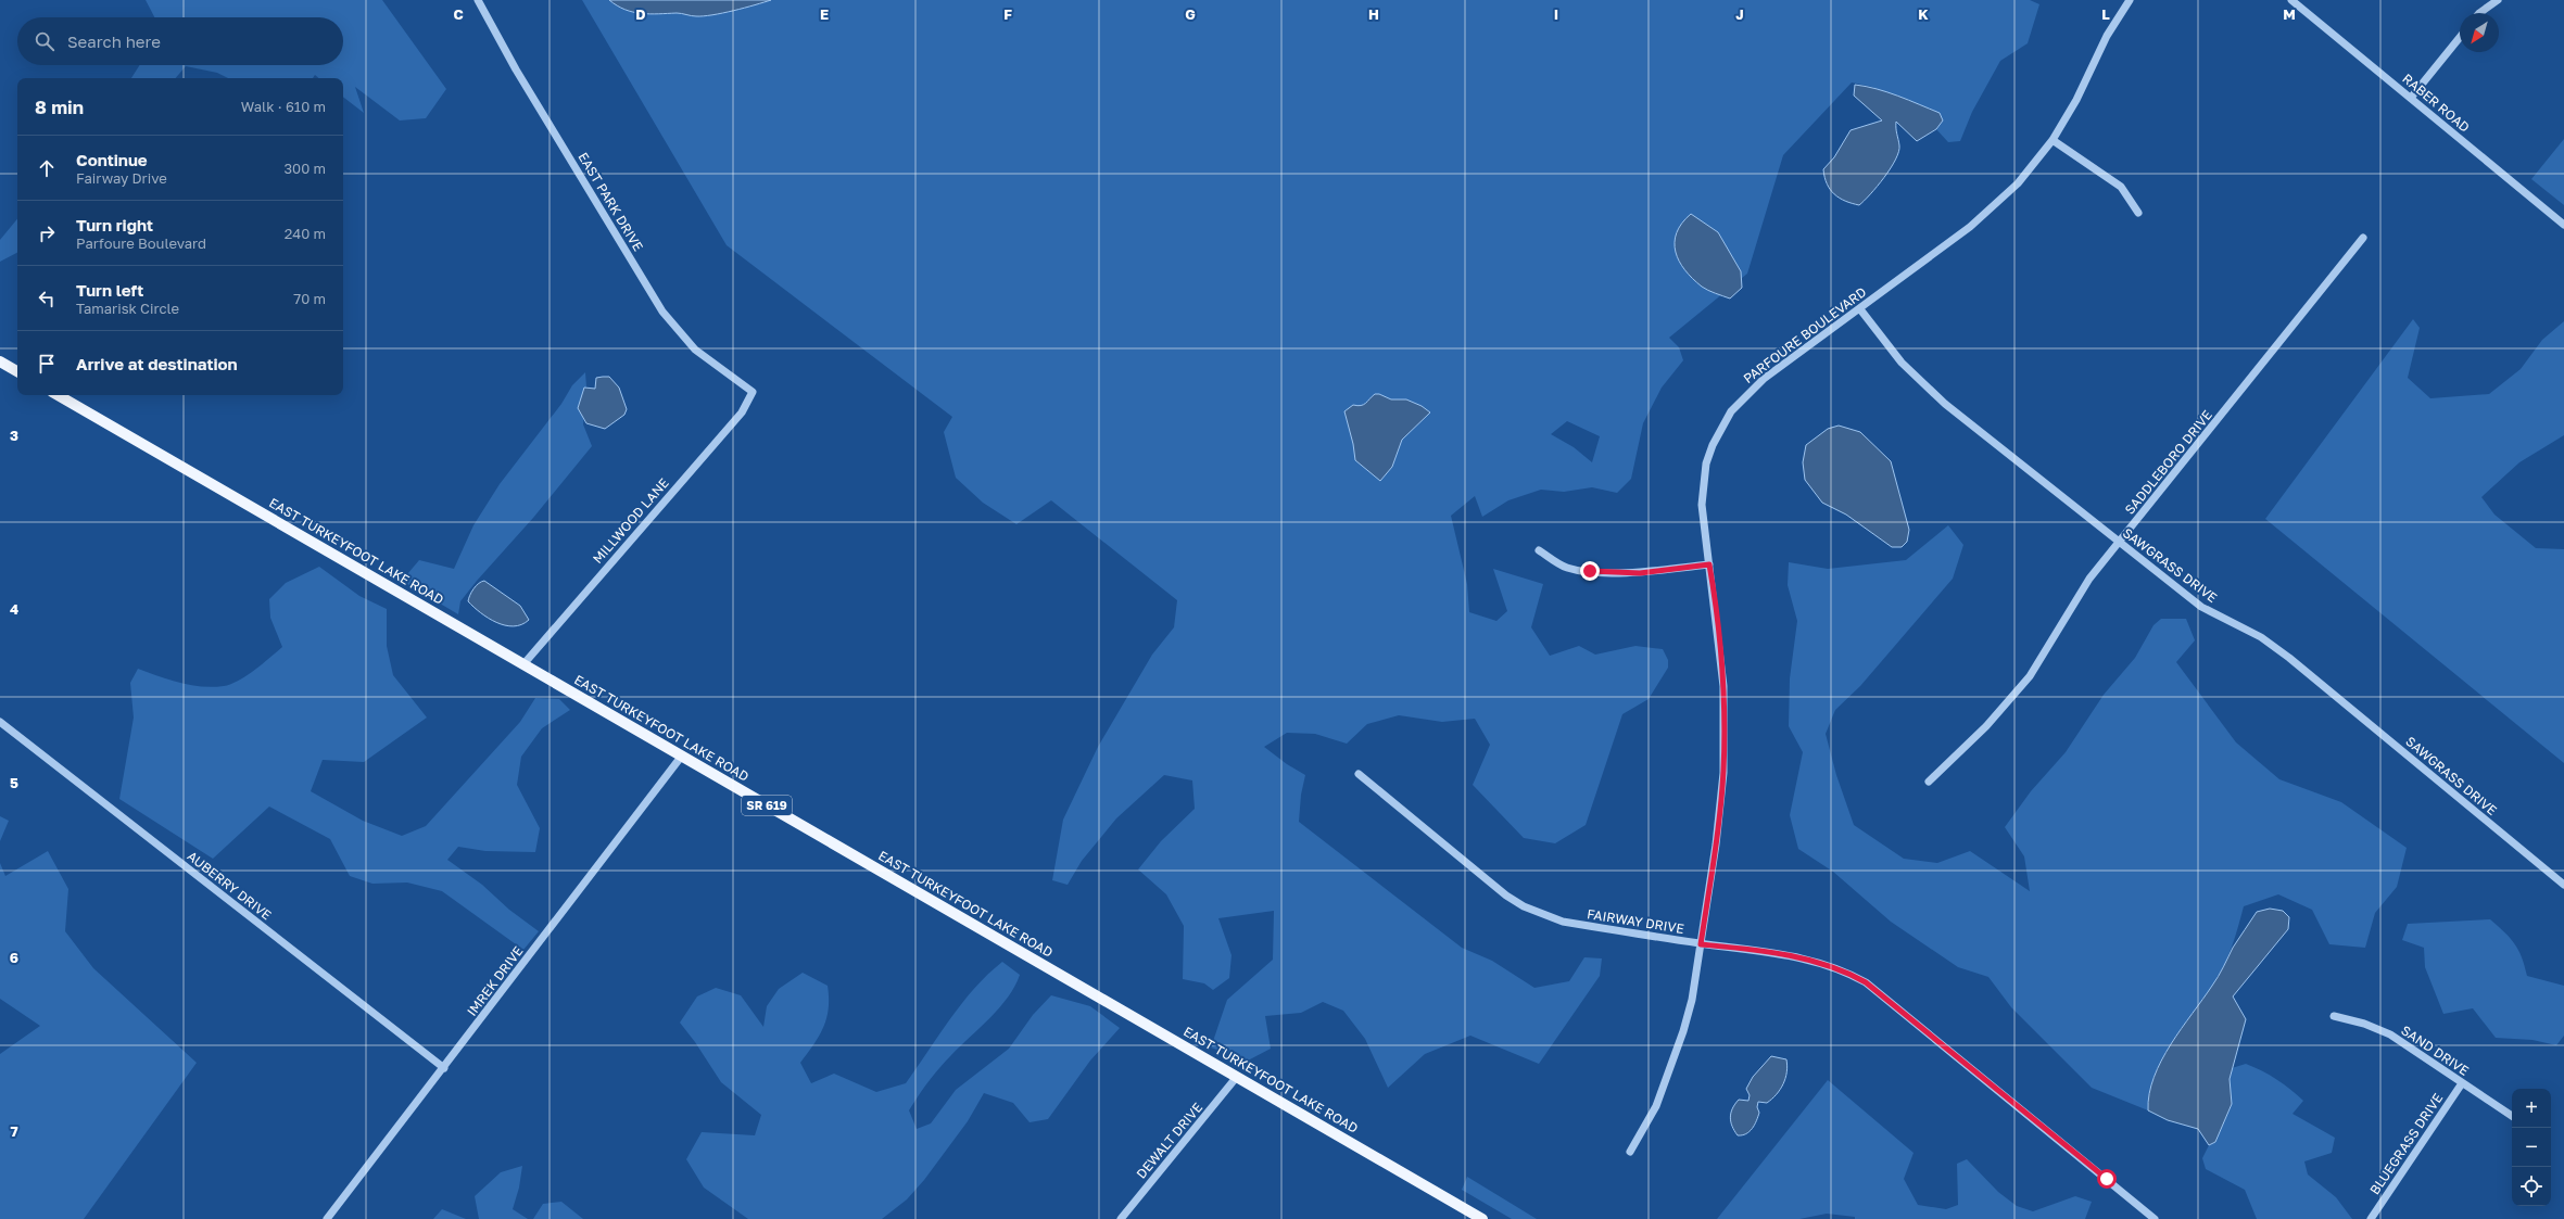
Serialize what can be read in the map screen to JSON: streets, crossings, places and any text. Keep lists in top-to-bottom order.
{
  "streets": {
    "main road": ["EAST TURKEYFOOT LAKE ROAD", "SR 619"],
    "street": [
      "RABER ROAD",
      "EAST PARK DRIVE",
      "PARFOURE BOULEVARD",
      "SADDLEBORO DRIVE",
      "MILLWOOD LANE",
      "SAWGRASS DRIVE",
      "AUBERRY DRIVE",
      "FAIRWAY DRIVE",
      "IMREK DRIVE",
      "SAND DRIVE",
      "DEWALT DRIVE",
      "BLUEGRASS DRIVE"
    ]
  },
  "crossings": [
    ["EAST PARK DRIVE", "MILLWOOD LANE"],
    ["PARFOURE BOULEVARD", "SAWGRASS DRIVE"],
    ["PARFOURE BOULEVARD", "FAIRWAY DRIVE"],
    ["SADDLEBORO DRIVE", "SAWGRASS DRIVE"],
    ["MILLWOOD LANE", "EAST TURKEYFOOT LAKE ROAD"],
    ["EAST TURKEYFOOT LAKE ROAD", "IMREK DRIVE"],
    ["EAST TURKEYFOOT LAKE ROAD", "DEWALT DRIVE"],
    ["AUBERRY DRIVE", "IMREK DRIVE"],
    ["SAND DRIVE", "BLUEGRASS DRIVE"]
  ],
  "north": "bottom left",
  "page": {
    "search": "Search here",
    "heading": ["8 min", "Walk · 610 m"],
    "list": [
      ["Continue", "Fairway Drive", "300 m"],
      ["Turn right", "Parfoure Boulevard", "240 m"],
      ["Turn left", "Tamarisk Circle", "70 m"],
      "Arrive at destination"
    ],
    "map_buttons": ["+", "−"]
  },
  "grid": {
    "columns": [
      "C",
      "D",
      "E",
      "F",
      "G",
      "H",
      "I",
      "J",
      "K",
      "L",
      "M"
    ],
    "rows": [
      "3",
      "4",
      "5",
      "6",
      "7"
    ]
  }
}
